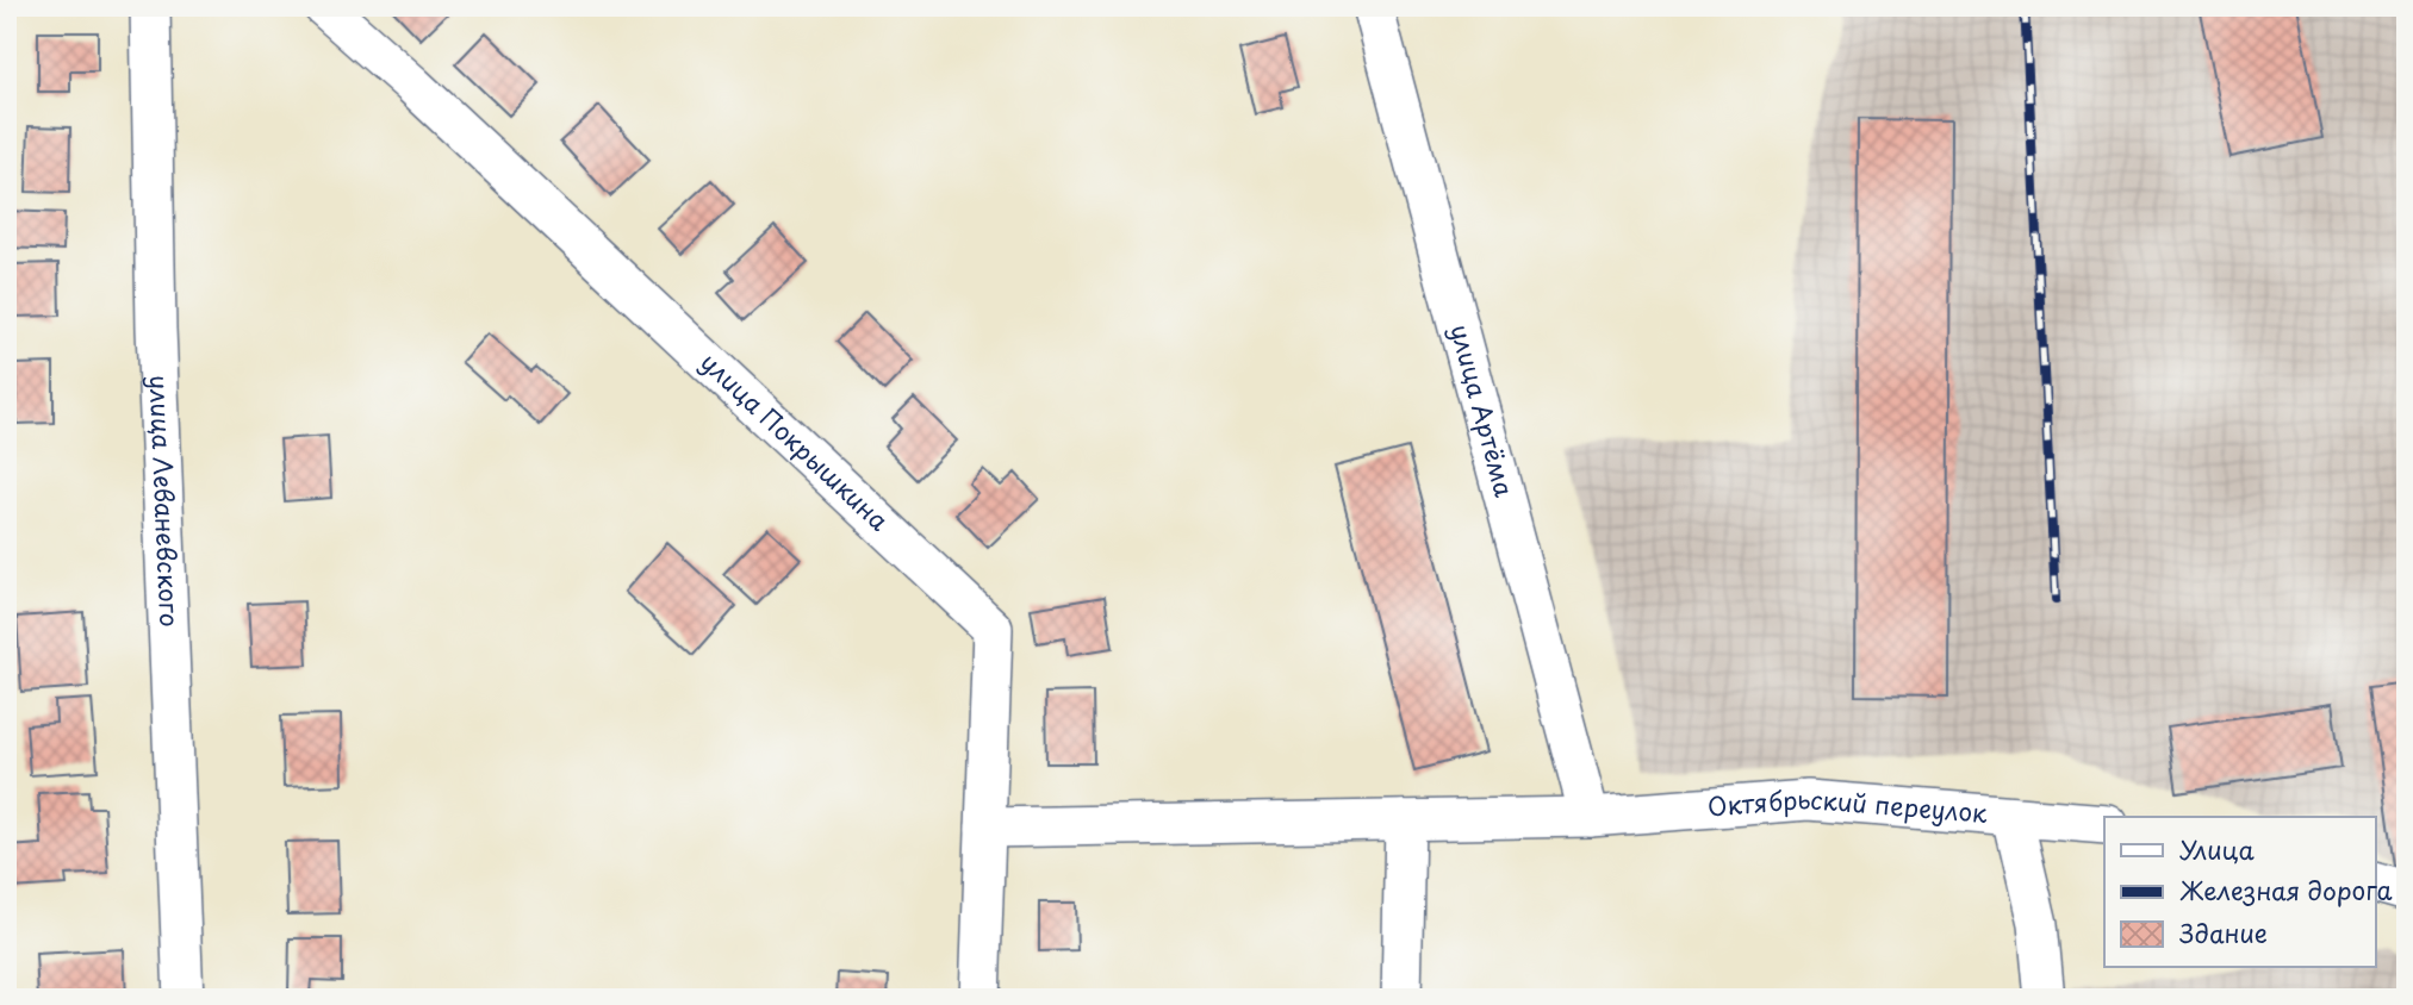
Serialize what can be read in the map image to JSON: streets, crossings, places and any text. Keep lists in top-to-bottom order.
{
  "streets": {
    "street": [
      "улица Артёма",
      "улица Покрышкина",
      "улица Леваневского",
      "Октябрьский переулок"
    ]
  },
  "crossings": [
    ["улица Артёма", "Октябрьский переулок"],
    ["улица Покрышкина", "Октябрьский переулок"]
  ],
  "legend": ["Улица", "Железная дорога", "Здание"]
}
